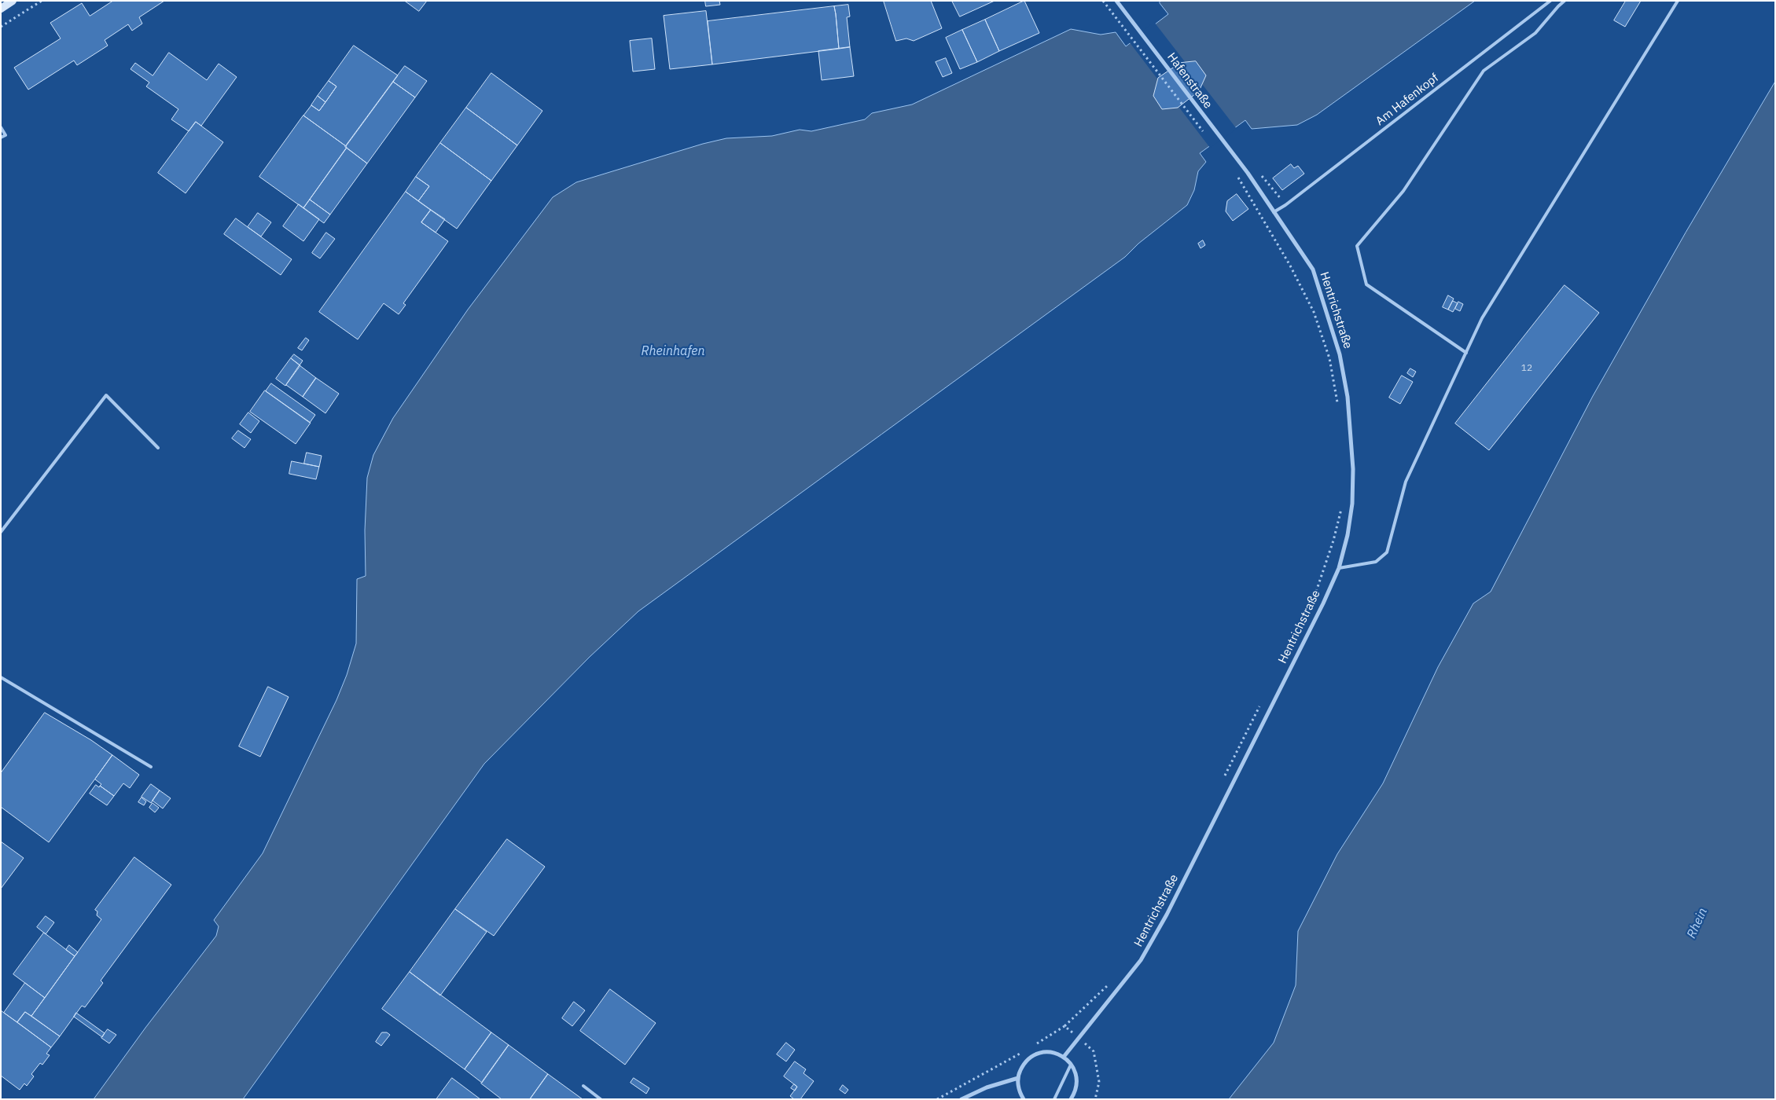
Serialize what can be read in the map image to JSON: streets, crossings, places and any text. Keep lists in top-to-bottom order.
{
  "streets": {
    "street": ["Hafenstraße", "Hentrichstraße"],
    "lane": ["Am Hafenkopf"]
  },
  "crossings": [
    ["Hafenstraße", "Hentrichstraße"],
    ["Am Hafenkopf", "Hentrichstraße"]
  ],
  "water": ["Rheinhafen", "Rhein"],
  "house_numbers": ["12"]
}
